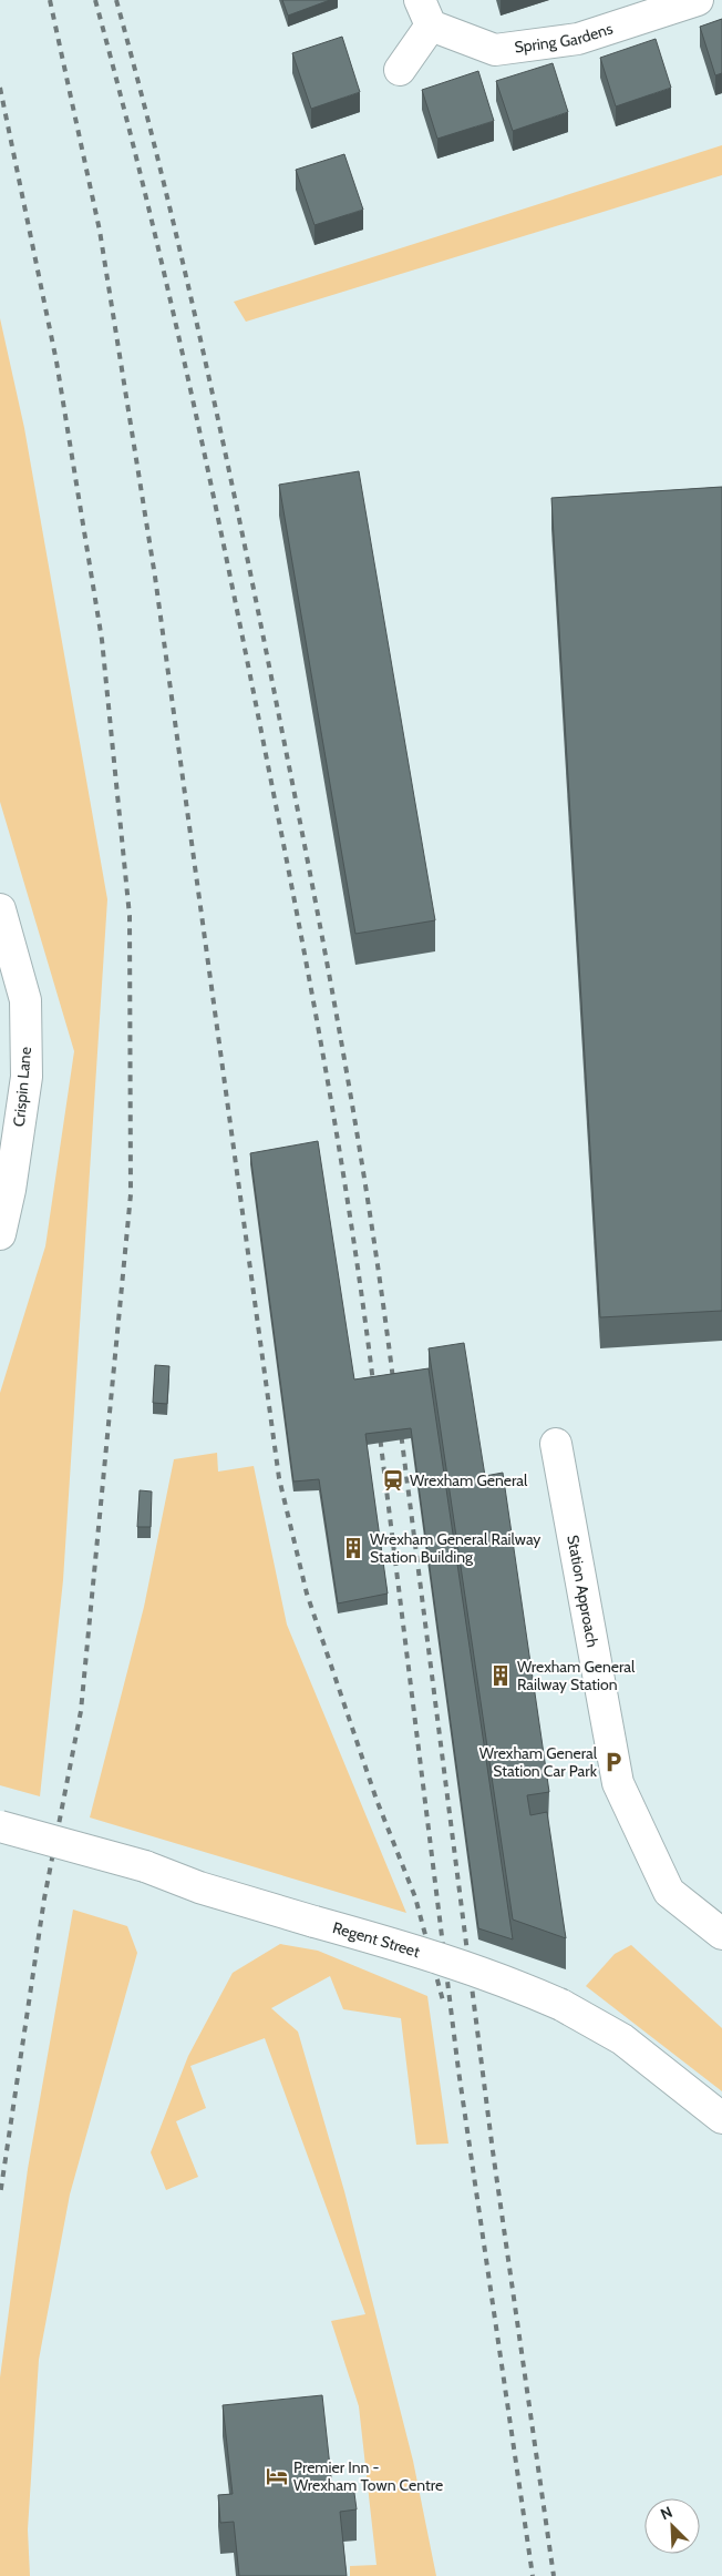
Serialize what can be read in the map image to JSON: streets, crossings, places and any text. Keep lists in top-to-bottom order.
{
  "streets": {
    "street": [
      "Spring Gardens",
      "Crispin Lane",
      "Station Approach",
      "Regent Street"
    ]
  },
  "places": {
    "station": ["Wrexham General"],
    "building": ["Wrexham General Railway Station Building", "Wrexham General Railway Station"],
    "parking": ["Wrexham General Station Car Park"],
    "hotel": ["Premier Inn - Wrexham Town Centre"]
  },
  "north": "top left"
}
